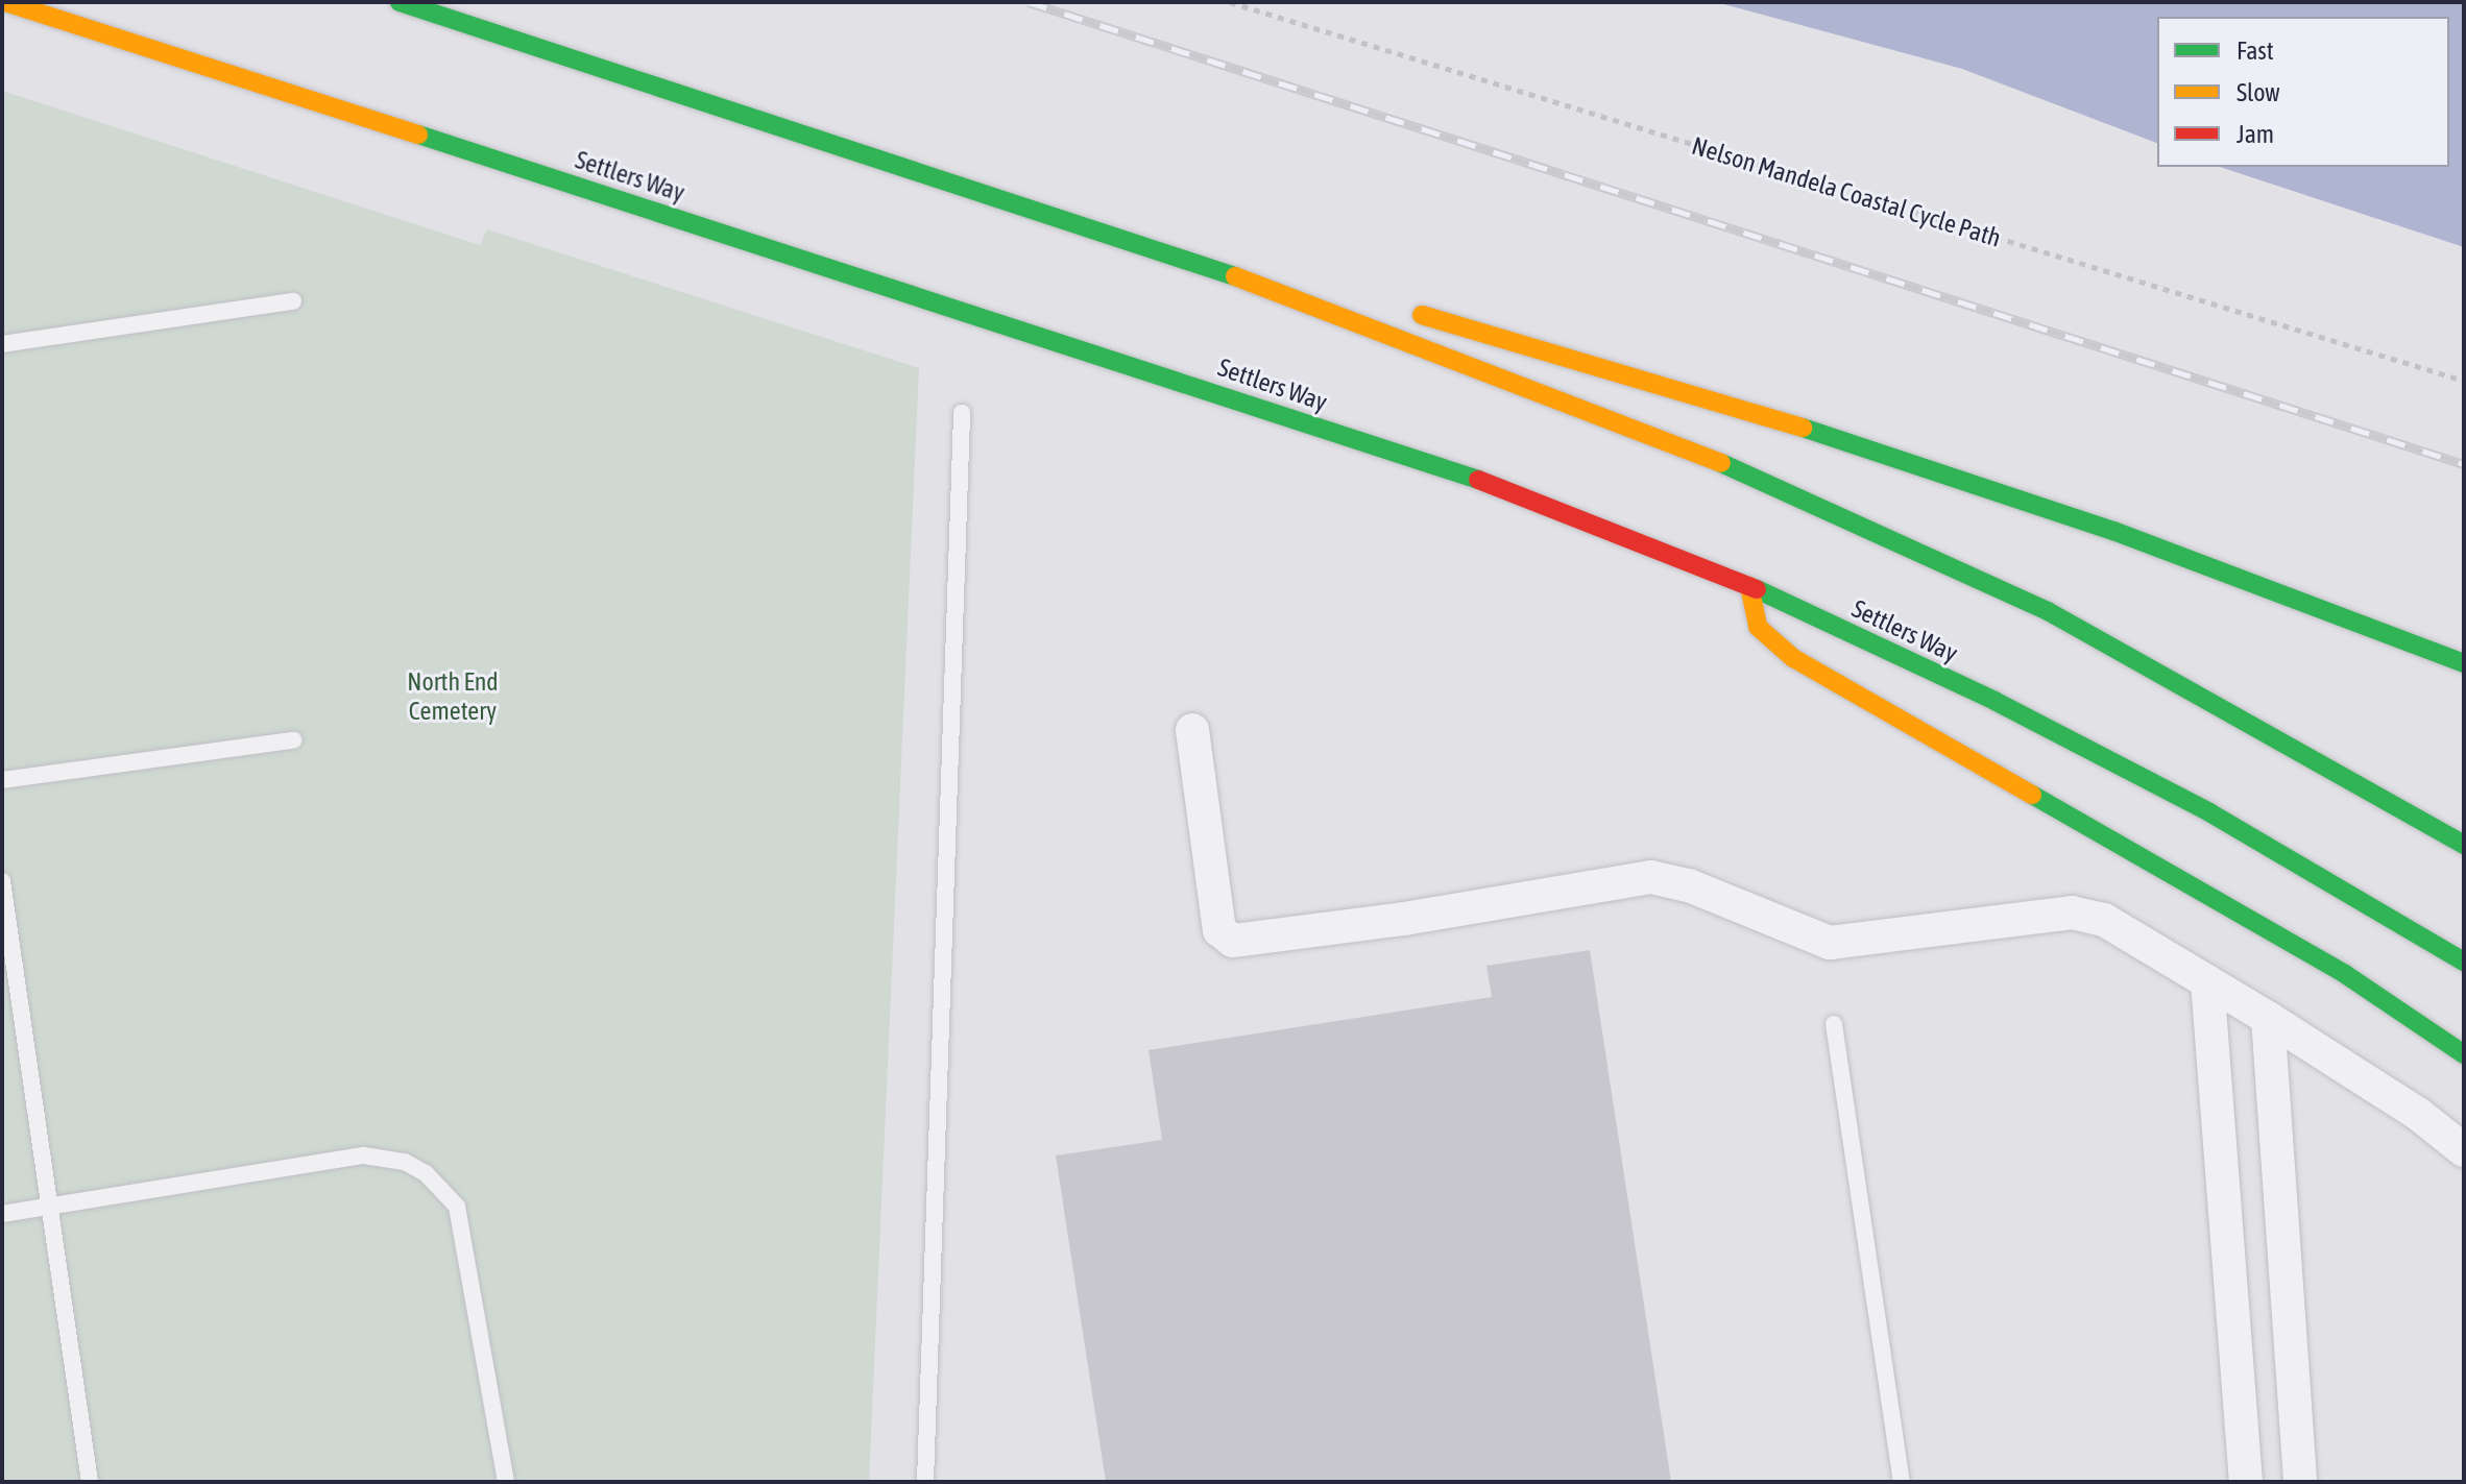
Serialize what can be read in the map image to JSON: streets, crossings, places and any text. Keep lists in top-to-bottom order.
{
  "streets": {
    "highway": ["Settlers Way"],
    "path": ["Nelson Mandela Coastal Cycle Path"]
  },
  "parks": ["North End Cemetery"],
  "legend": ["Fast", "Slow", "Jam"]
}
